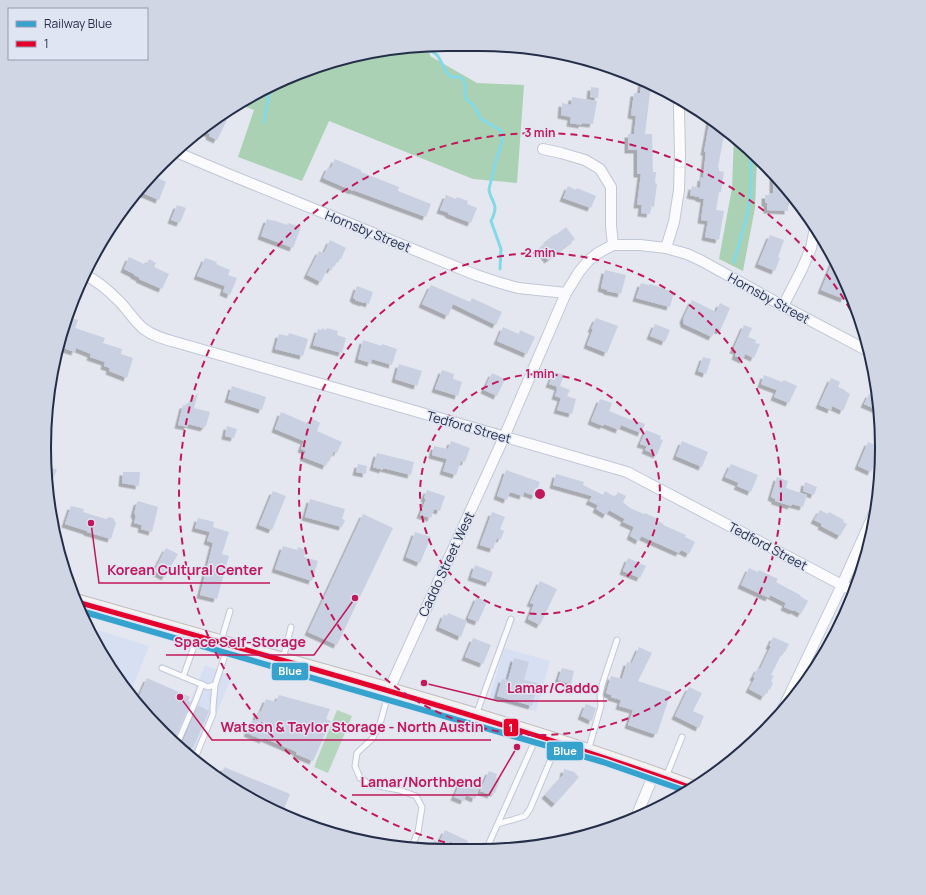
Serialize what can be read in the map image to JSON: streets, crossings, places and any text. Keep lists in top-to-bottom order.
{
  "streets": {
    "street": ["Hornsby Street", "Tedford Street", "Caddo Street West"]
  },
  "crossings": [
    ["Hornsby Street", "Caddo Street West"],
    ["Tedford Street", "Caddo Street West"]
  ],
  "places": [
    "Korean Cultural Center",
    "Space Self-Storage",
    "Lamar/Caddo",
    "Watson & Taylor Storage - North Austin",
    "Lamar/Northbend"
  ],
  "lines": ["transit line 1", "rail line Blue"],
  "legend": ["Railway Blue", "1"],
  "rings": ["3 min", "2 min", "1 min"]
}
